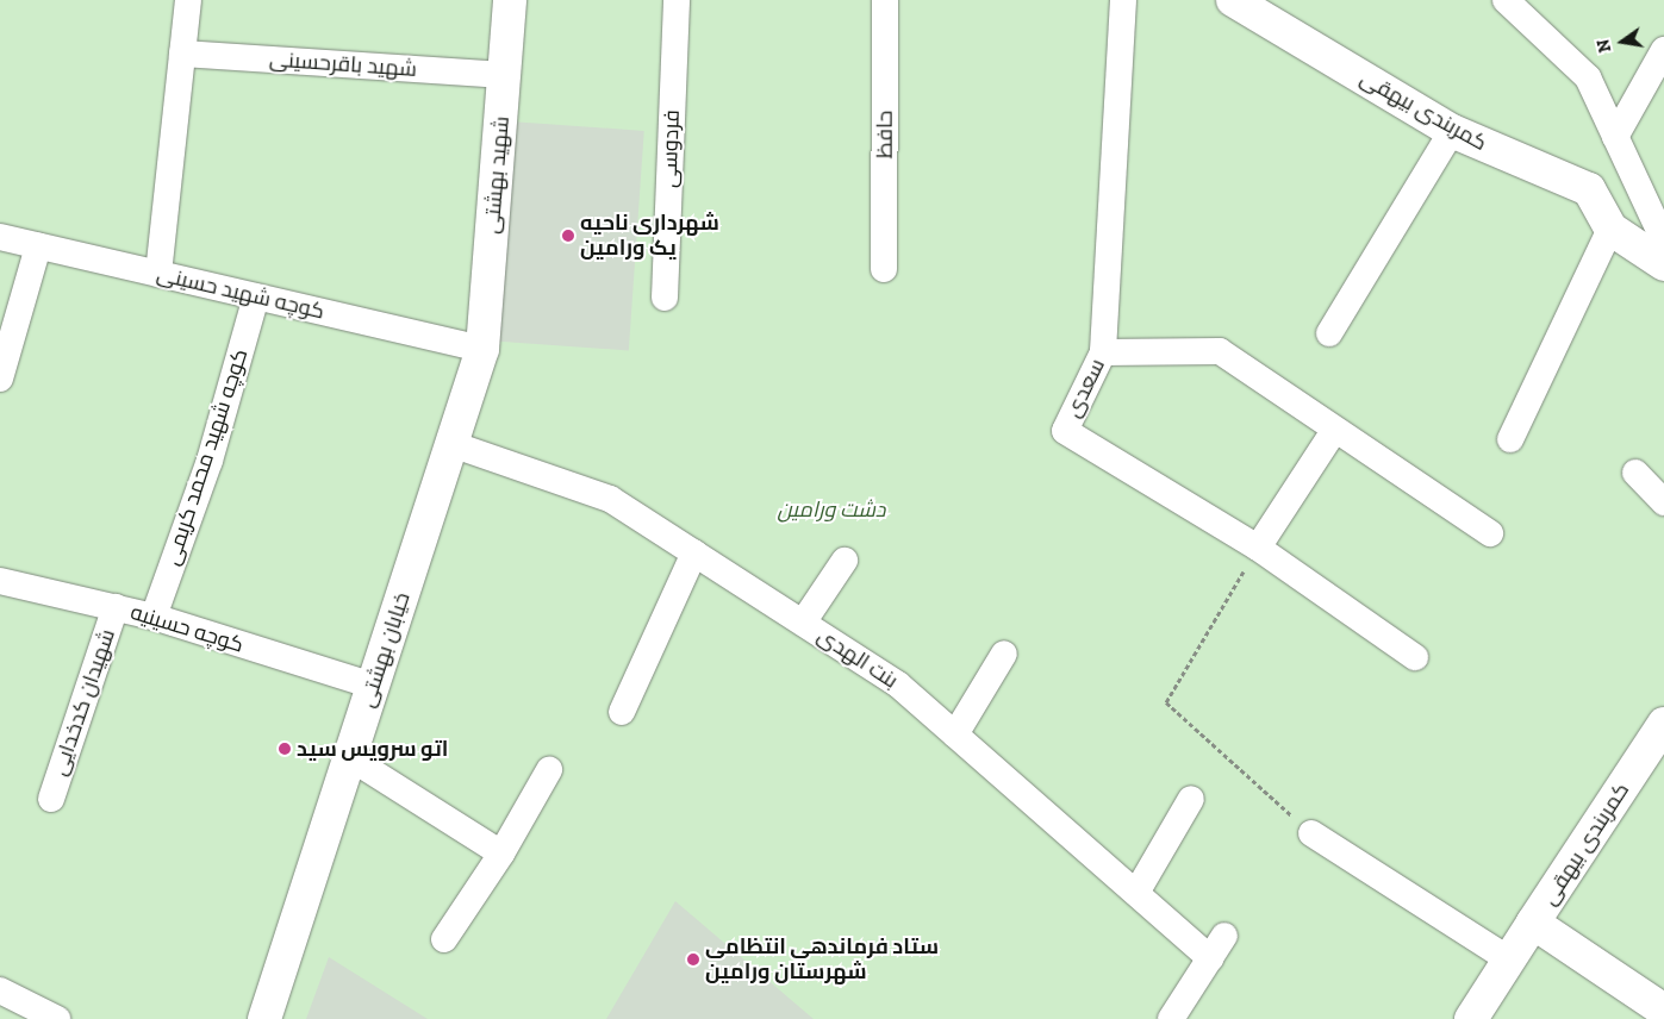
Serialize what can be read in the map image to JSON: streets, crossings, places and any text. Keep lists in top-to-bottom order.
{
  "streets": {
    "main road": ["کمربندی بیهقی", "شهید بهشتی", "خیابان بهشتی"],
    "street": [
      "شهید باقرحسینی",
      "حافظ",
      "فردوسی",
      "کوچه شهید حسینی",
      "سعدی",
      "کوچه شهید محمد کریمی",
      "کوچه حسینیه",
      "بنت الهدی",
      "شهیدان کدخدایی"
    ]
  },
  "crossings": [
    ["شهید باقرحسینی", "شهید بهشتی"],
    ["شهید بهشتی", "کوچه شهید حسینی"],
    ["شهید بهشتی", "خیابان بهشتی"],
    ["کوچه شهید حسینی", "کوچه شهید محمد کریمی"],
    ["کوچه شهید حسینی", "خیابان بهشتی"],
    ["کوچه شهید محمد کریمی", "کوچه حسینیه"],
    ["کوچه حسینیه", "خیابان بهشتی"],
    ["کوچه حسینیه", "شهیدان کدخدایی"],
    ["خیابان بهشتی", "بنت الهدی"]
  ],
  "parks": ["دشت ورامین"],
  "places": ["شهرداری ناحیه یک ورامین", "اتو سرویس سید", "ستاد فرماندهی انتظامی شهرستان ورامین"],
  "north": "left"
}
